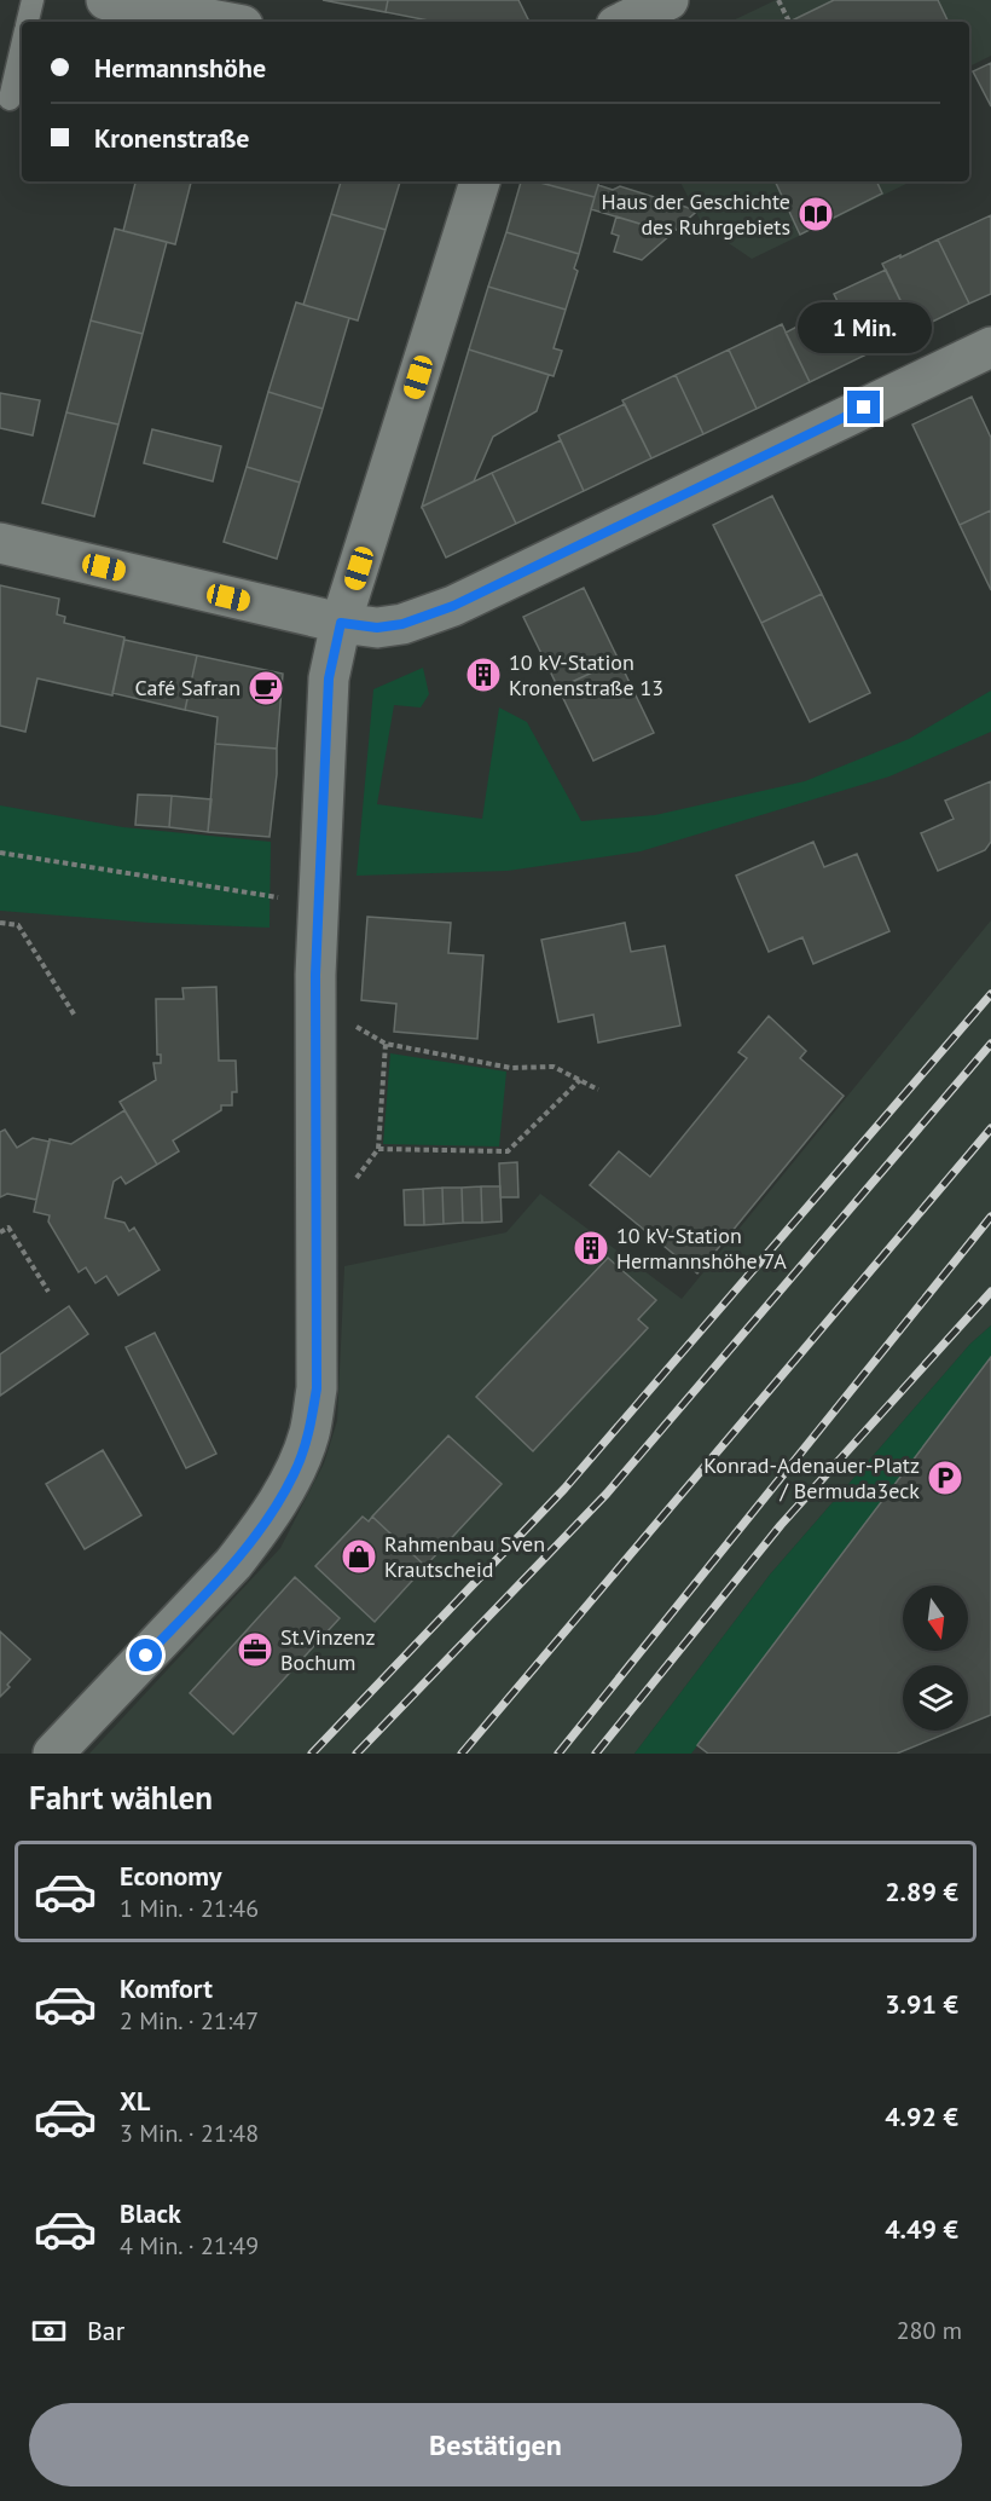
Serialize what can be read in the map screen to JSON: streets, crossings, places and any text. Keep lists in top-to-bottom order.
{
  "places": {
    "library": ["Haus der Geschichte des Ruhrgebiets"],
    "building": ["10 kV-Station Kronenstraße 13", "10 kV-Station Hermannshöhe 7A"],
    "cafe": ["Café Safran"],
    "parking": ["Konrad-Adenauer-Platz / Bermuda3eck"],
    "shop": ["Rahmenbau Sven Krautscheid"],
    "office": ["St.Vinzenz Bochum"]
  },
  "north": "bottom",
  "page": {
    "banner": ["Hermannshöhe", "Kronenstraße"],
    "bubble": "1 Min.",
    "heading": "Fahrt wählen",
    "list": [
      {
        "name": "Economy",
        "note": "1 Min. · 21:46",
        "value": "2.89 €"
      },
      {
        "name": "Komfort",
        "note": "2 Min. · 21:47",
        "value": "3.91 €"
      },
      {
        "name": "XL",
        "note": "3 Min. · 21:48",
        "value": "4.92 €"
      },
      {
        "name": "Black",
        "note": "4 Min. · 21:49",
        "value": "4.49 €"
      }
    ],
    "pay": ["Bar", "280 m"],
    "buttons": "Bestätigen"
  }
}
